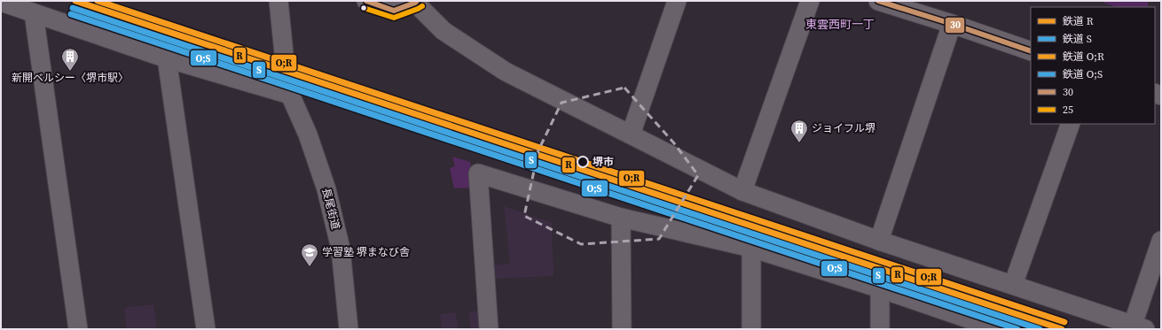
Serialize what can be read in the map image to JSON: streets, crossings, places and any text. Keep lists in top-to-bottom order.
{
  "streets": {
    "street": ["長尾街道"]
  },
  "districts": ["東雲西町一丁"],
  "places": {
    "building": ["新開ベルシー〈堺市駅〉", "ジョイフル堺"],
    "other": ["堺市"],
    "school or university": ["学習塾 堺まなび舎"]
  },
  "lines": [
    "rail line R",
    "rail line O;R",
    "transit line 30",
    "transit line 25",
    "rail line S",
    "rail line O;S"
  ],
  "legend": [
    "鉄道 R",
    "鉄道 S",
    "鉄道 O;R",
    "鉄道 O;S",
    "30",
    "25"
  ]
}
